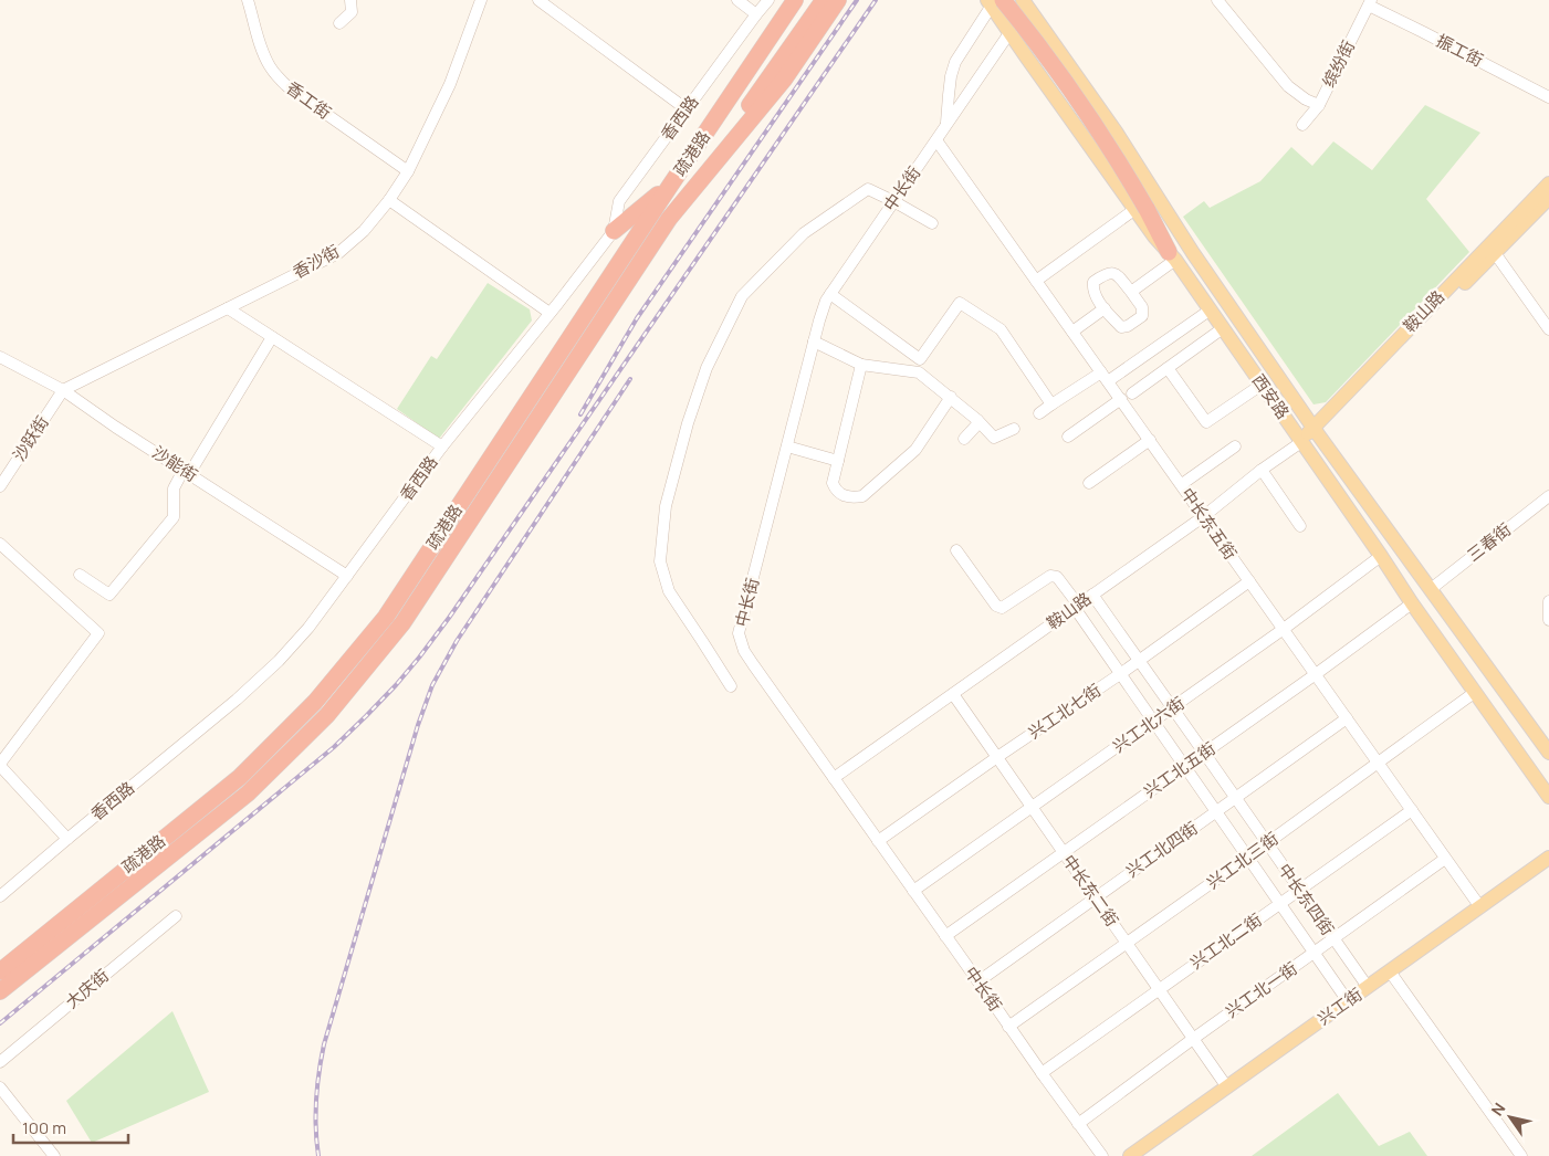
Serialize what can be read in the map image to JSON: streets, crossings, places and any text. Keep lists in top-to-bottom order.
{
  "streets": {
    "highway": ["疏港路"],
    "main road": ["鞍山路", "西安路", "兴工街"],
    "street": [
      "振工街",
      "缤纷街",
      "香工街",
      "香西路",
      "中长街",
      "香沙街",
      "沙跃街",
      "沙能街",
      "中长东五街",
      "三春街",
      "兴工北七街",
      "兴工北六街",
      "兴工北五街",
      "兴工北四街",
      "兴工北三街",
      "中长东二街",
      "中长东四街",
      "兴工北二街",
      "大庆街",
      "兴工北一街"
    ]
  },
  "crossings": [
    ["振工街", "缤纷街"],
    ["香工街", "香沙街"],
    ["香西路", "沙能街"],
    ["中长街", "鞍山路"],
    ["中长街", "西安路"],
    ["中长街", "中长东五街"],
    ["中长街", "兴工北七街"],
    ["中长街", "兴工北六街"],
    ["中长街", "兴工北五街"],
    ["中长街", "兴工北四街"],
    ["中长街", "兴工北三街"],
    ["中长街", "兴工北二街"],
    ["中长街", "兴工北一街"],
    ["香沙街", "沙跃街"],
    ["香沙街", "沙能街"],
    ["鞍山路", "西安路"],
    ["鞍山路", "中长东五街"],
    ["鞍山路", "中长东二街"],
    ["鞍山路", "中长东四街"],
    ["西安路", "三春街"],
    ["西安路", "兴工北六街"],
    ["西安路", "兴工北五街"],
    ["西安路", "兴工北三街"],
    ["沙跃街", "沙能街"],
    ["中长东五街", "兴工北七街"],
    ["中长东五街", "兴工北六街"],
    ["中长东五街", "兴工北五街"],
    ["中长东五街", "兴工北四街"],
    ["中长东五街", "兴工北三街"],
    ["中长东五街", "兴工北二街"],
    ["中长东五街", "兴工北一街"],
    ["中长东五街", "兴工街"],
    ["兴工北七街", "中长东二街"],
    ["兴工北七街", "中长东四街"],
    ["兴工北六街", "中长东二街"],
    ["兴工北六街", "中长东四街"],
    ["兴工北五街", "中长东二街"],
    ["兴工北五街", "中长东四街"],
    ["兴工北四街", "中长东二街"],
    ["兴工北四街", "中长东四街"],
    ["兴工北三街", "中长东二街"],
    ["兴工北三街", "中长东四街"],
    ["中长东二街", "兴工北二街"],
    ["中长东二街", "兴工北一街"],
    ["中长东二街", "兴工街"],
    ["中长东四街", "兴工北二街"],
    ["中长东四街", "兴工北一街"],
    ["中长东四街", "兴工街"]
  ],
  "scale_bar": "100 m",
  "north": "top left"
}
